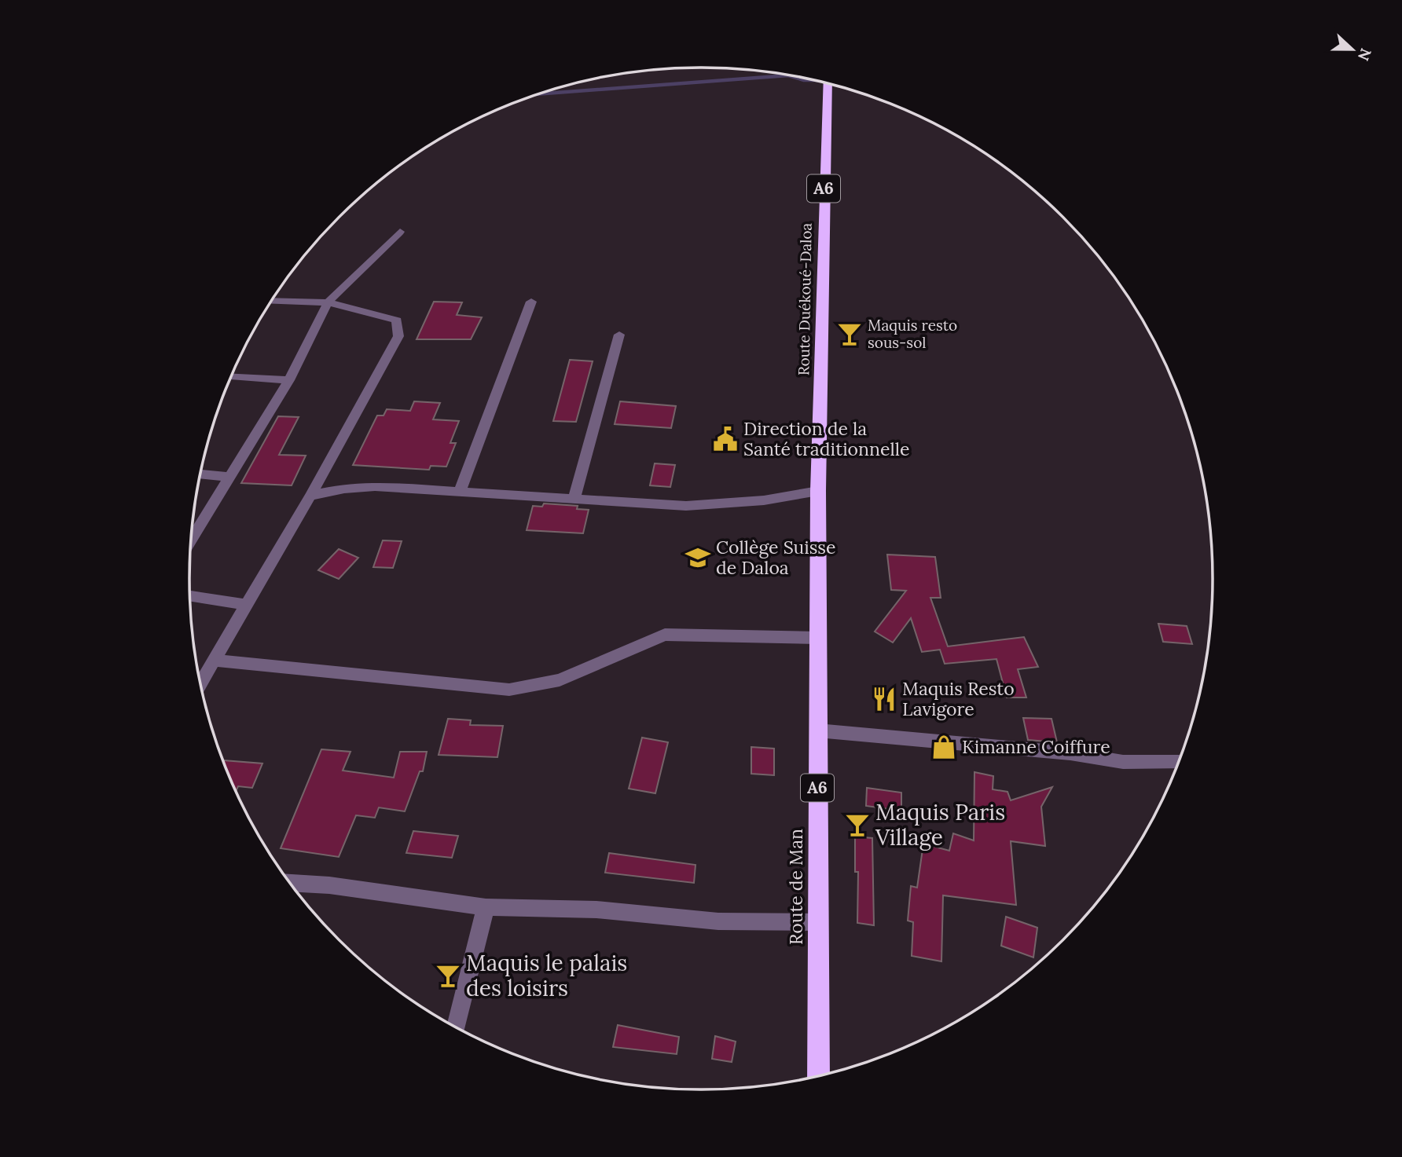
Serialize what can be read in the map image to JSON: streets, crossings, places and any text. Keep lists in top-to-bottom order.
{
  "streets": {
    "highway": ["A6", "Route Duékoué-Daloa", "Route de Man"]
  },
  "crossings": [
    ["Route Duékoué-Daloa", "Route de Man"]
  ],
  "places": {
    "bar": ["Maquis resto sous-sol", "Maquis Paris Village", "Maquis le palais des loisirs"],
    "public building": ["Direction de la Santé traditionnelle"],
    "school or university": ["Collège Suisse de Daloa"],
    "restaurant": ["Maquis Resto Lavigore"],
    "shop": ["Kimanne Coiffure"]
  },
  "north": "right"
}
